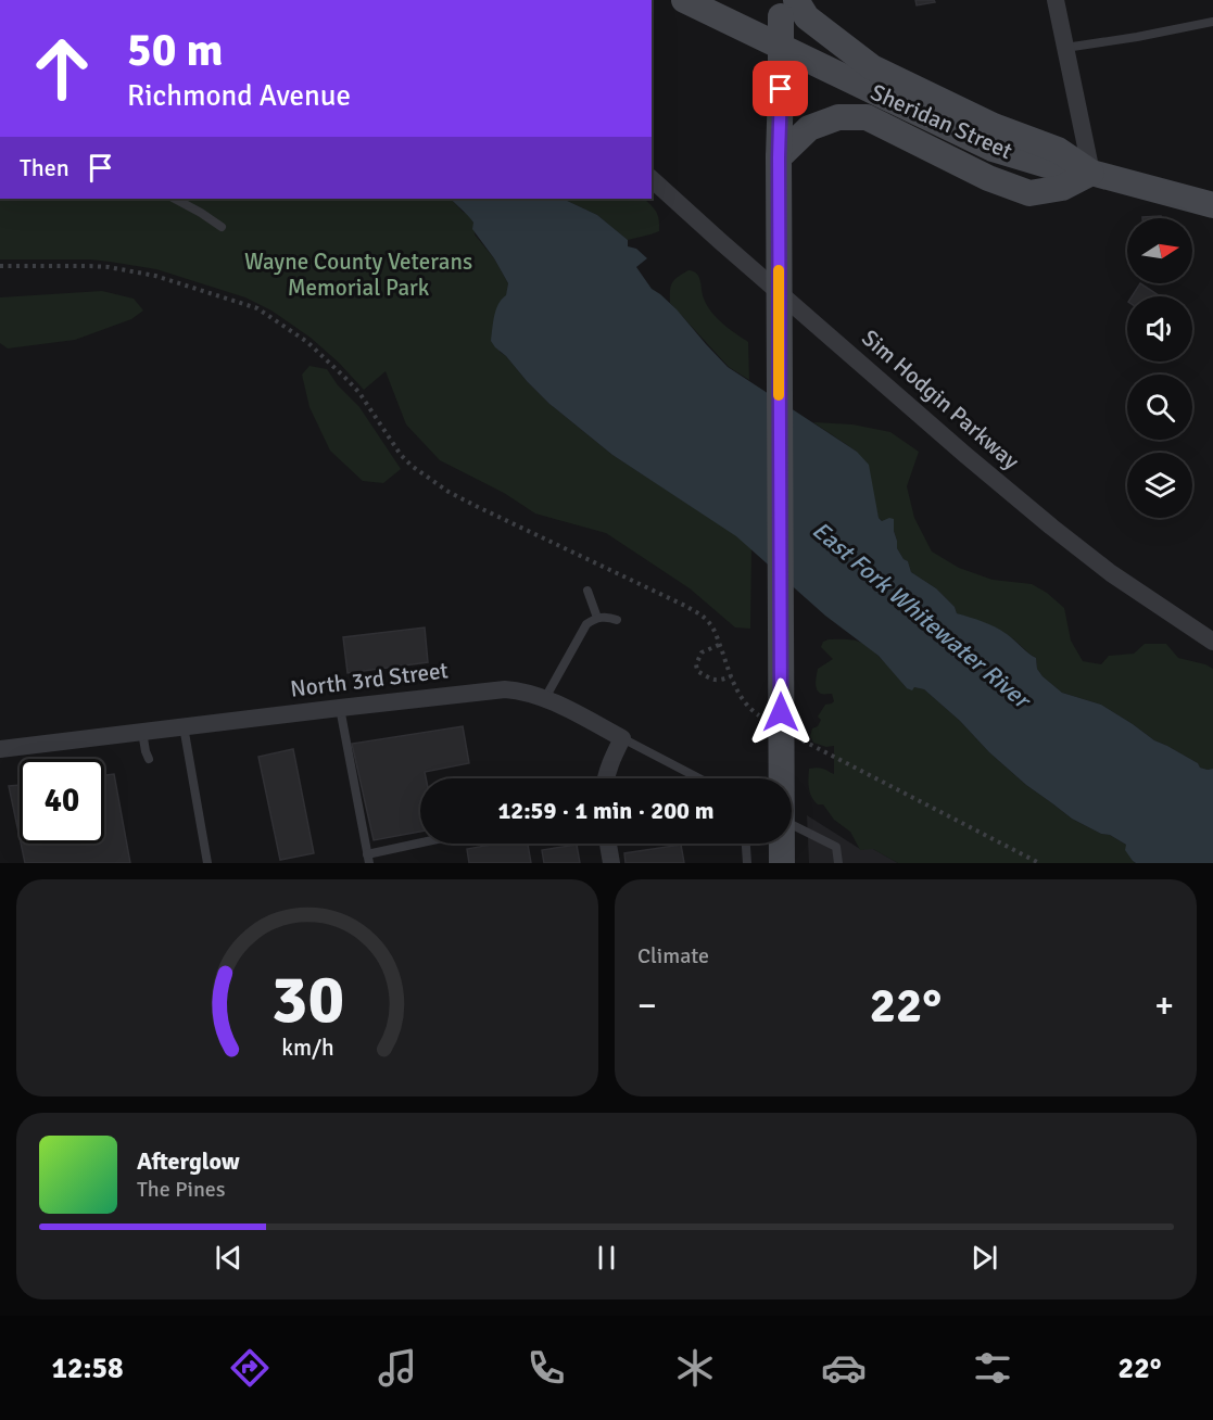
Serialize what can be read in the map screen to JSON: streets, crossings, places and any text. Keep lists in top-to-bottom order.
{
  "streets": {
    "street": ["Sheridan Street", "Sim Hodgin Parkway", "North 3rd Street"]
  },
  "water": ["East Fork Whitewater River"],
  "parks": ["Wayne County Veterans Memorial Park"],
  "north": "right",
  "page": {
    "turn": ["50 m", "Richmond Avenue"],
    "then": "Then",
    "limit": "40",
    "trip": "12:59 · 1 min · 200 m",
    "tile": "Climate",
    "heat": ["−", "22°", "+"],
    "song": ["Afterglow", "The Pines"],
    "tabs": ["12:58", "22°"],
    "gauge": ["30", "km/h"]
  }
}
